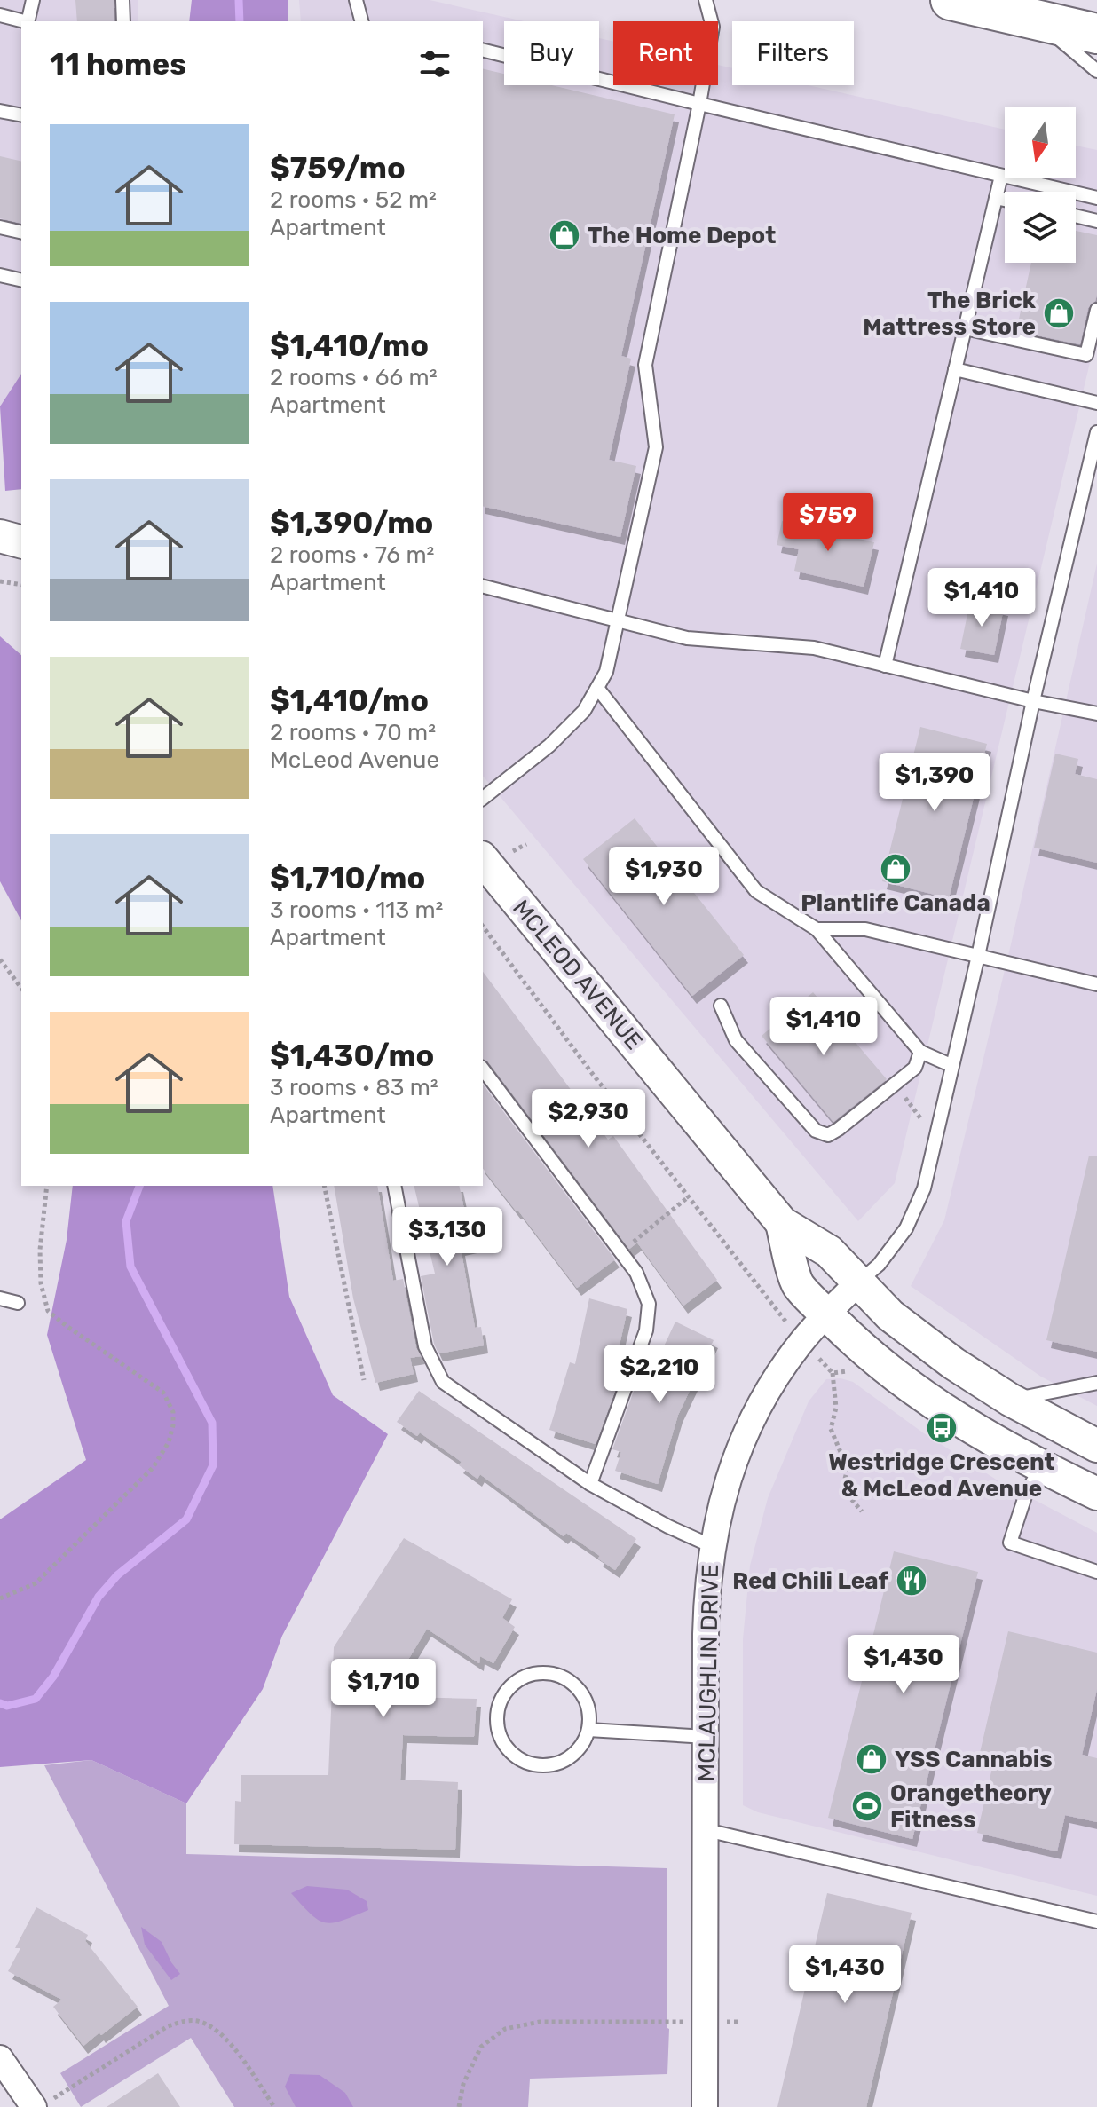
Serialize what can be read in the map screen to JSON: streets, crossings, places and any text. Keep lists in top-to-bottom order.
{
  "streets": {
    "street": ["MCLEOD AVENUE", "MCLAUGHLIN DRIVE"]
  },
  "crossings": [
    ["MCLEOD AVENUE", "MCLAUGHLIN DRIVE"]
  ],
  "places": {
    "shop": [
      "The Home Depot",
      "The Brick Mattress Store",
      "Plantlife Canada",
      "YSS Cannabis"
    ],
    "bus stop": ["Westridge Crescent & McLeod Avenue"],
    "restaurant": ["Red Chili Leaf"],
    "sports": ["Orangetheory Fitness"]
  },
  "north": "bottom",
  "page": {
    "chip": ["Buy", "Rent", "Filters"],
    "heading": "11 homes",
    "list": [
      {
        "name": "$759/mo",
        "note": "2 rooms · 52 m² · Apartment"
      },
      {
        "name": "$1,410/mo",
        "note": "2 rooms · 66 m² · Apartment"
      },
      {
        "name": "$1,390/mo",
        "note": "2 rooms · 76 m² · Apartment"
      },
      {
        "name": "$1,410/mo",
        "note": "2 rooms · 70 m² · McLeod Avenue"
      },
      {
        "name": "$1,710/mo",
        "note": "3 rooms · 113 m² · Apartment"
      },
      {
        "name": "$1,430/mo",
        "note": "3 rooms · 83 m² · Apartment"
      }
    ],
    "price": [
      "$759",
      "$1,410",
      "$1,390",
      "$1,930",
      "$1,410",
      "$2,930",
      "$3,130",
      "$2,210",
      "$1,430",
      "$1,710",
      "$1,430"
    ]
  }
}
